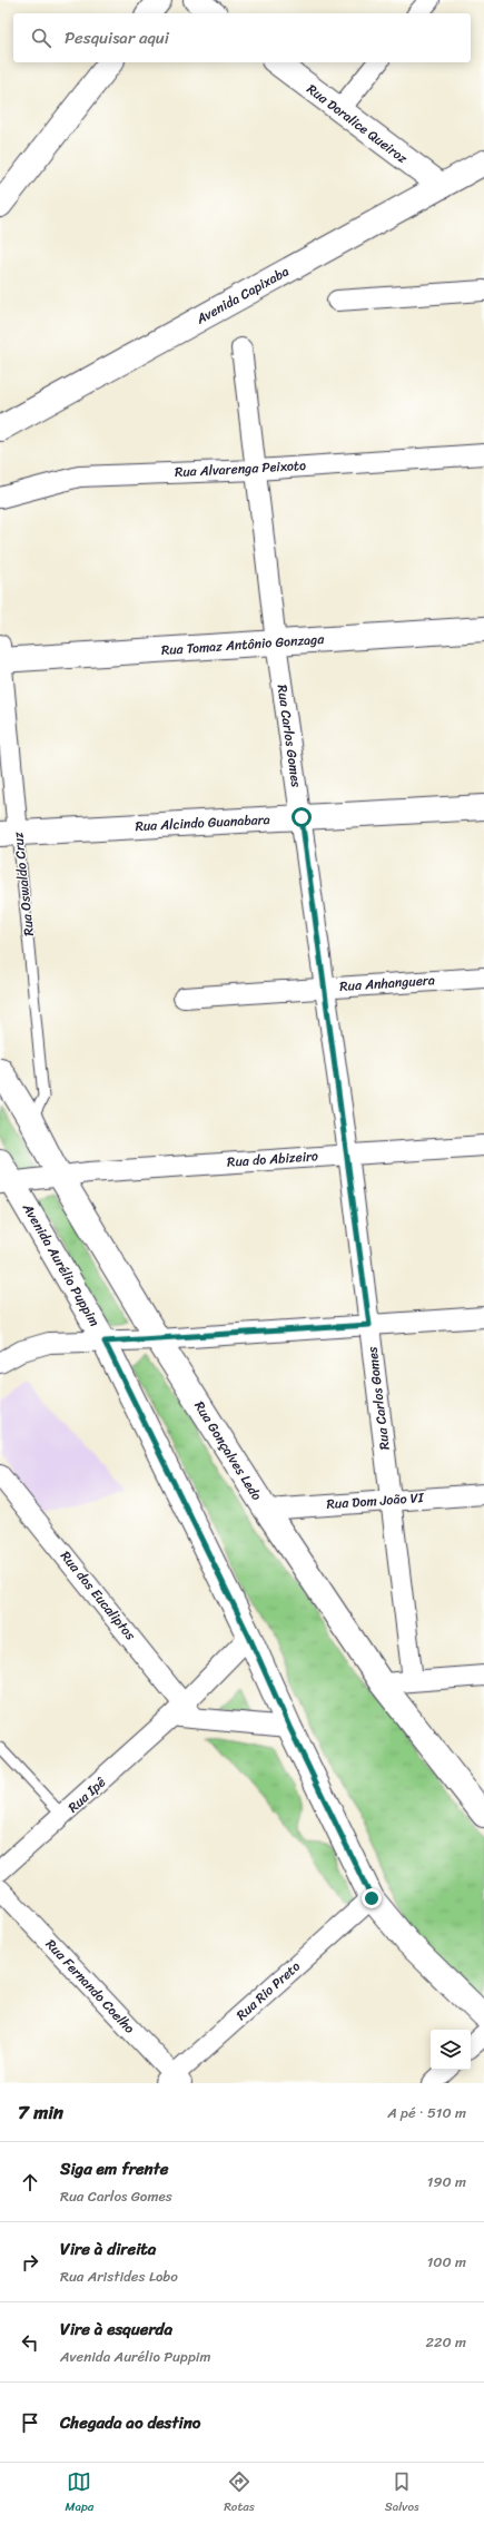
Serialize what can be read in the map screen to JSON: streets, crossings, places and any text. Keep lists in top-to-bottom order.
{
  "streets": {
    "main road": [
      "Rua Doralice Queiroz",
      "Avenida Capixaba",
      "Rua Tomaz Antônio Gonzaga",
      "Rua Alcindo Guanabara",
      "Avenida Aurélio Puppim",
      "Rua Gonçalves Ledo"
    ],
    "street": [
      "Rua Alvarenga Peixoto",
      "Rua Carlos Gomes",
      "Rua Oswaldo Cruz",
      "Rua Anhanguera",
      "Rua do Abizeiro",
      "Rua Dom João VI",
      "Rua dos Eucaliptos",
      "Rua Ipê",
      "Rua Fernando Coelho",
      "Rua Rio Preto"
    ]
  },
  "crossings": [
    ["Rua Doralice Queiroz", "Avenida Capixaba"],
    ["Rua Alvarenga Peixoto", "Rua Carlos Gomes"],
    ["Rua Tomaz Antônio Gonzaga", "Rua Carlos Gomes"],
    ["Rua Tomaz Antônio Gonzaga", "Rua Oswaldo Cruz"],
    ["Rua Carlos Gomes", "Rua Alcindo Guanabara"],
    ["Rua Carlos Gomes", "Rua Anhanguera"],
    ["Rua Carlos Gomes", "Rua do Abizeiro"],
    ["Rua Carlos Gomes", "Rua Dom João VI"],
    ["Rua Alcindo Guanabara", "Rua Oswaldo Cruz"],
    ["Rua Oswaldo Cruz", "Rua Gonçalves Ledo"],
    ["Rua do Abizeiro", "Avenida Aurélio Puppim"],
    ["Rua do Abizeiro", "Rua Gonçalves Ledo"],
    ["Avenida Aurélio Puppim", "Rua Ipê"],
    ["Avenida Aurélio Puppim", "Rua Rio Preto"],
    ["Rua Gonçalves Ledo", "Rua Dom João VI"],
    ["Rua dos Eucaliptos", "Rua Ipê"],
    ["Rua Fernando Coelho", "Rua Rio Preto"]
  ],
  "page": {
    "search": "Pesquisar aqui",
    "heading": ["7 min", "A pé · 510 m"],
    "list": [
      ["Siga em frente", "Rua Carlos Gomes", "190 m"],
      ["Vire à direita", "Rua Aristides Lobo", "100 m"],
      ["Vire à esquerda", "Avenida Aurélio Puppim", "220 m"],
      "Chegada ao destino"
    ],
    "nav": ["Mapa", "Rotas", "Salvos"]
  }
}
